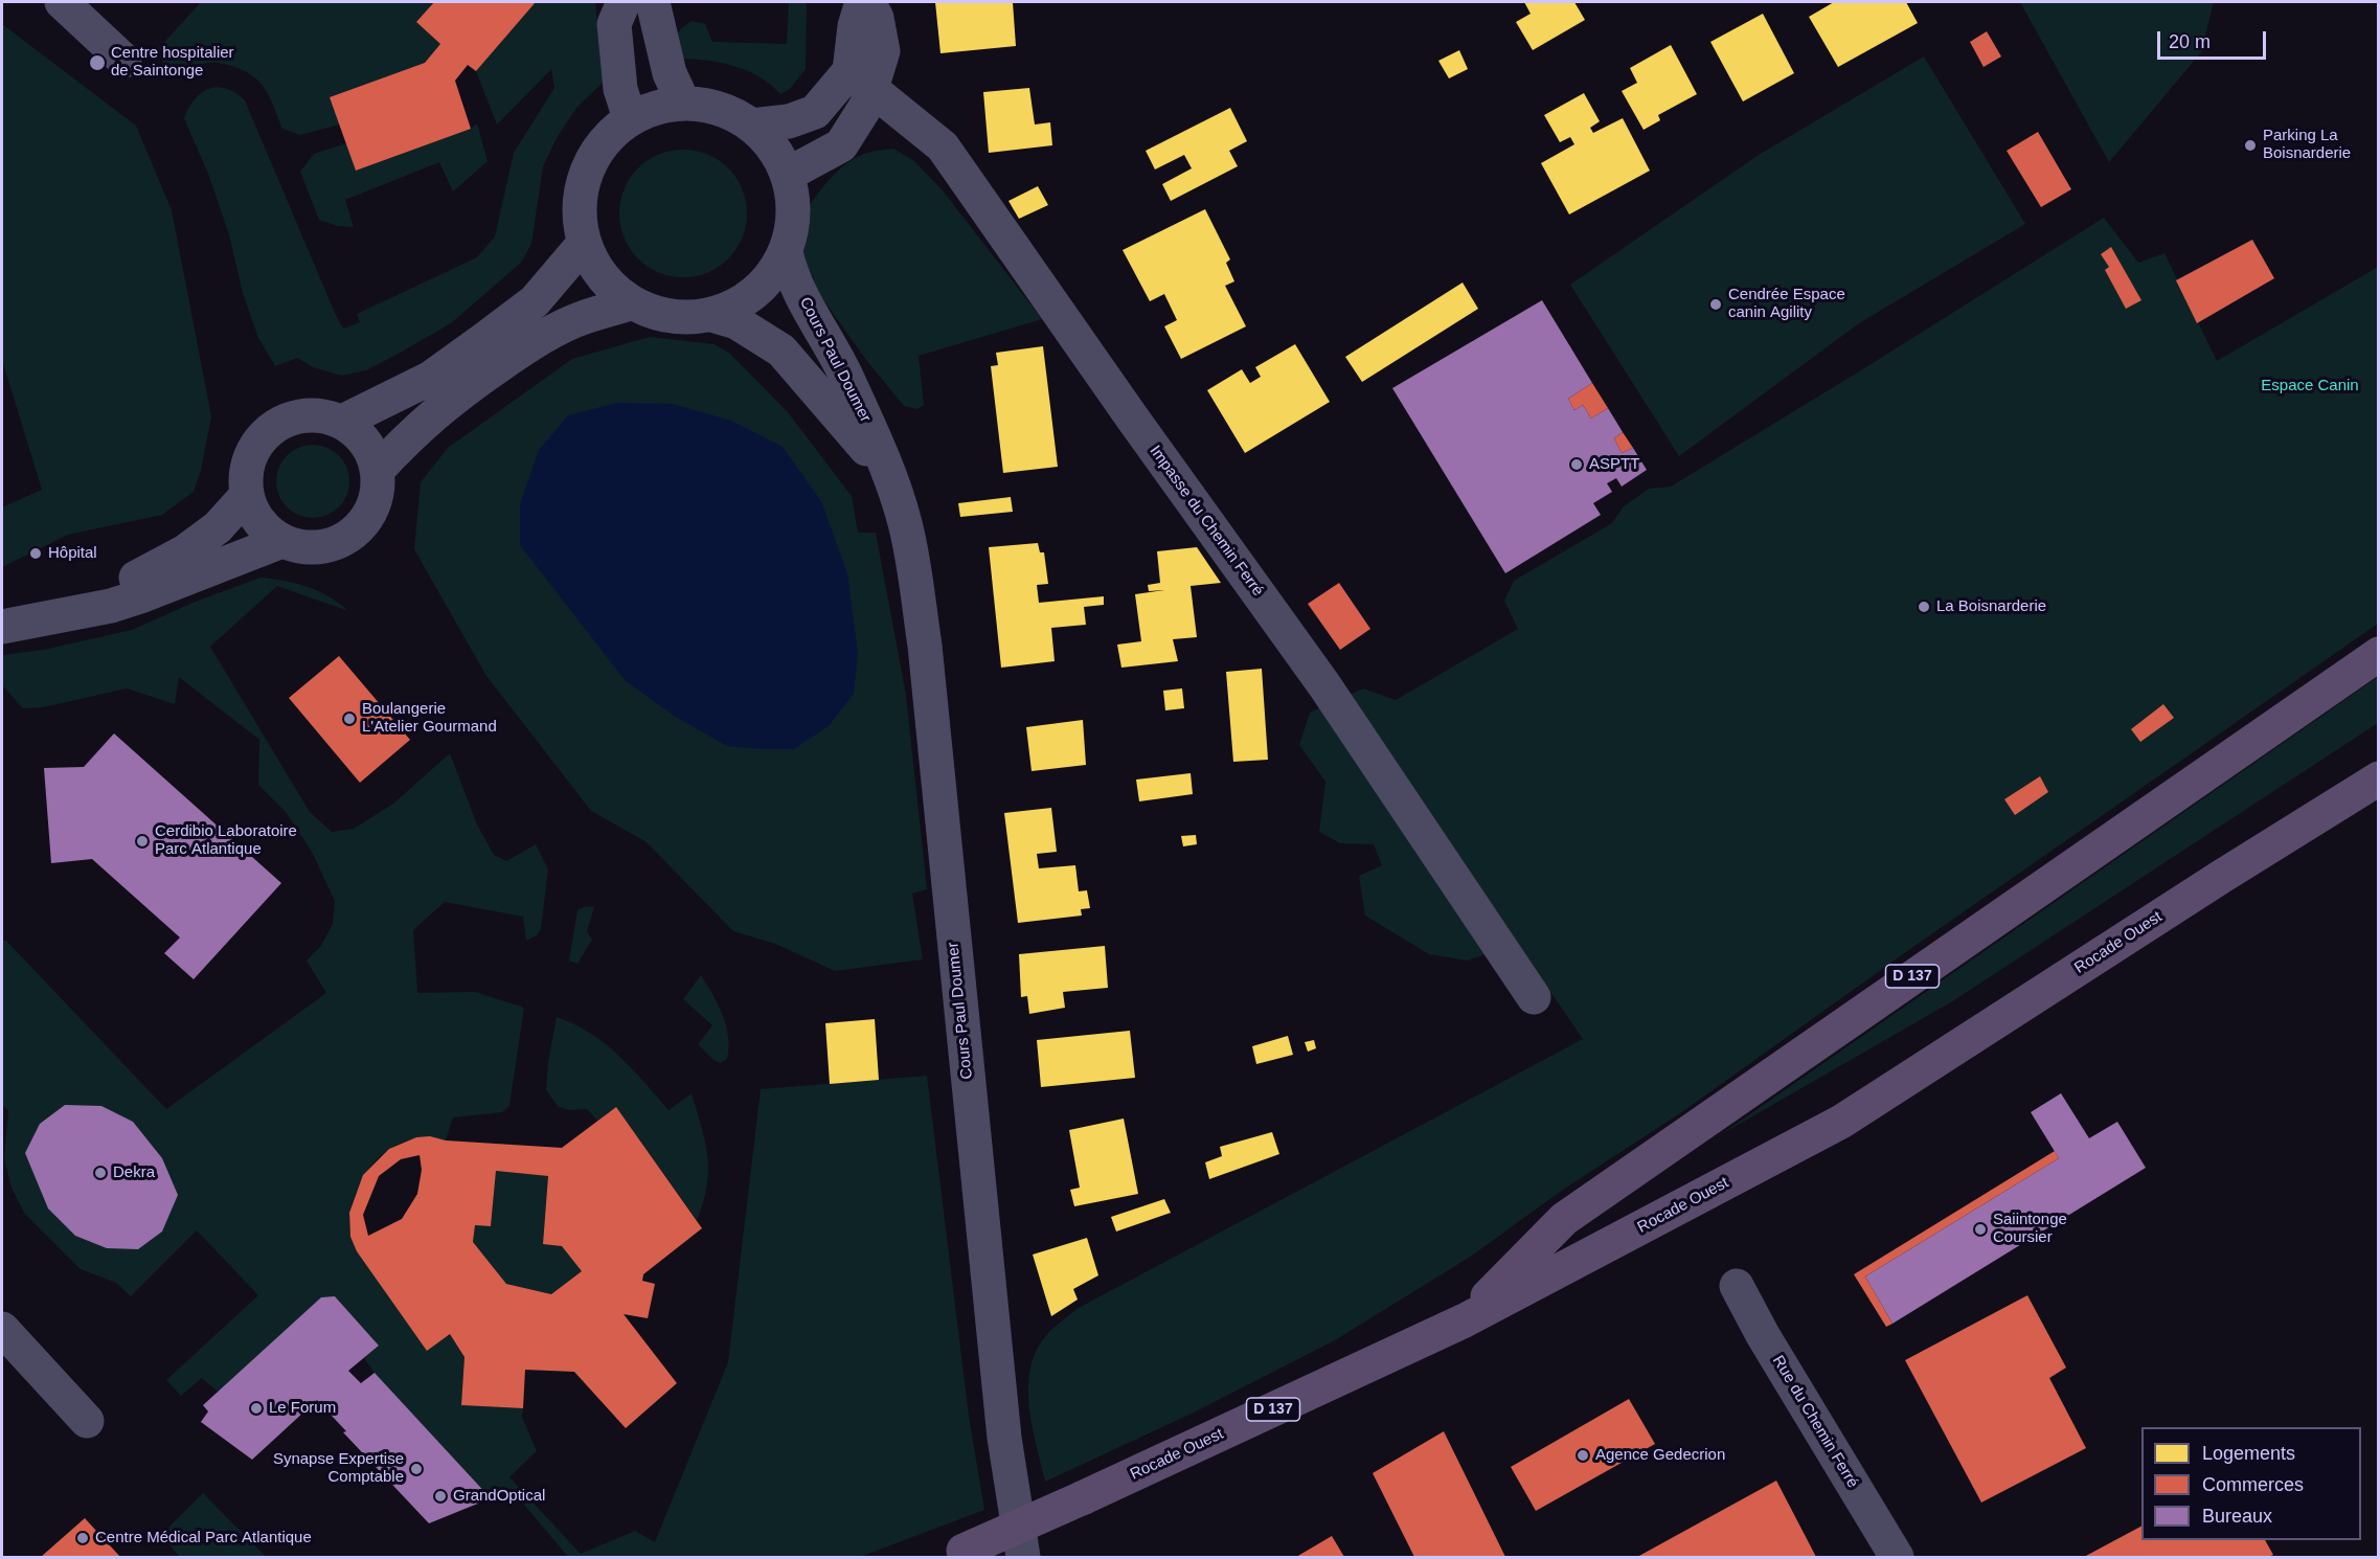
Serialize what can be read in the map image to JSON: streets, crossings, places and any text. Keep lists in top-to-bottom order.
{
  "streets": {
    "main road": ["Rocade Ouest", "D 137"],
    "street": ["Cours Paul Doumer", "Impasse du Chemin Ferré", "Rue du Chemin Ferré"]
  },
  "crossings": [
    ["Rocade Ouest", "D 137"]
  ],
  "parks": ["Espace Canin"],
  "places": [
    "Centre hospitalier de Saintonge",
    "Parking La Boisnarderie",
    "Cendrée Espace canin Agility",
    "ASPTT",
    "Hôpital",
    "La Boisnarderie",
    "Boulangerie L'Atelier Gourmand",
    "Cerdibio Laboratoire Parc Atlantique",
    "Dekra",
    "Saiintonge Coursier",
    "Le Forum",
    "Agence Gedecrion",
    "Synapse Expertise Comptable",
    "GrandOptical",
    "Centre Médical Parc Atlantique"
  ],
  "legend": ["Logements", "Commerces", "Bureaux"],
  "scale_bar": "20 m"
}
